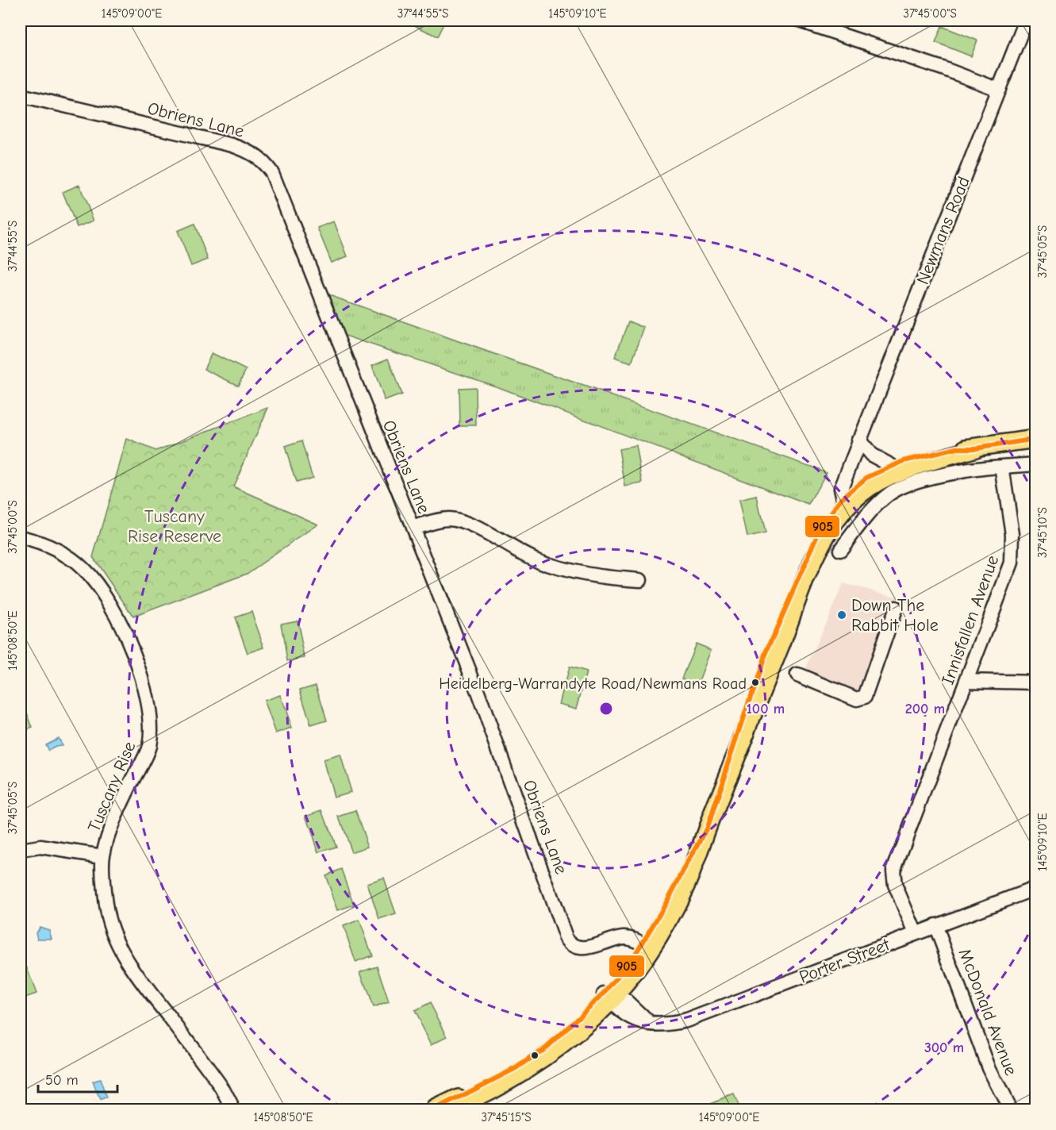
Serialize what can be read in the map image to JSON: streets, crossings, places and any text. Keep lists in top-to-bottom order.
{
  "streets": {
    "main road": ["Newmans Road"],
    "street": [
      "Obriens Lane",
      "Innisfallen Avenue",
      "Tuscany Rise",
      "Porter Street",
      "McDonald Avenue"
    ]
  },
  "crossings": [
    ["Obriens Lane", "Newmans Road"],
    ["Newmans Road", "Porter Street"],
    ["Innisfallen Avenue", "Porter Street"],
    ["Porter Street", "McDonald Avenue"]
  ],
  "parks": ["Tuscany Rise Reserve"],
  "places": ["Down The Rabbit Hole", "Heidelberg-Warrandyte Road/Newmans Road"],
  "lines": ["transit line 905"],
  "scale_bar": "50 m",
  "coordinates": [
    "145°09'00\"E",
    "37°44'55\"S",
    "145°09'10\"E",
    "37°45'00\"S",
    "37°45'05\"S",
    "37°45'10\"S",
    "145°08'50\"E",
    "37°45'15\"S"
  ],
  "rings": ["100 m", "200 m", "300 m"]
}
